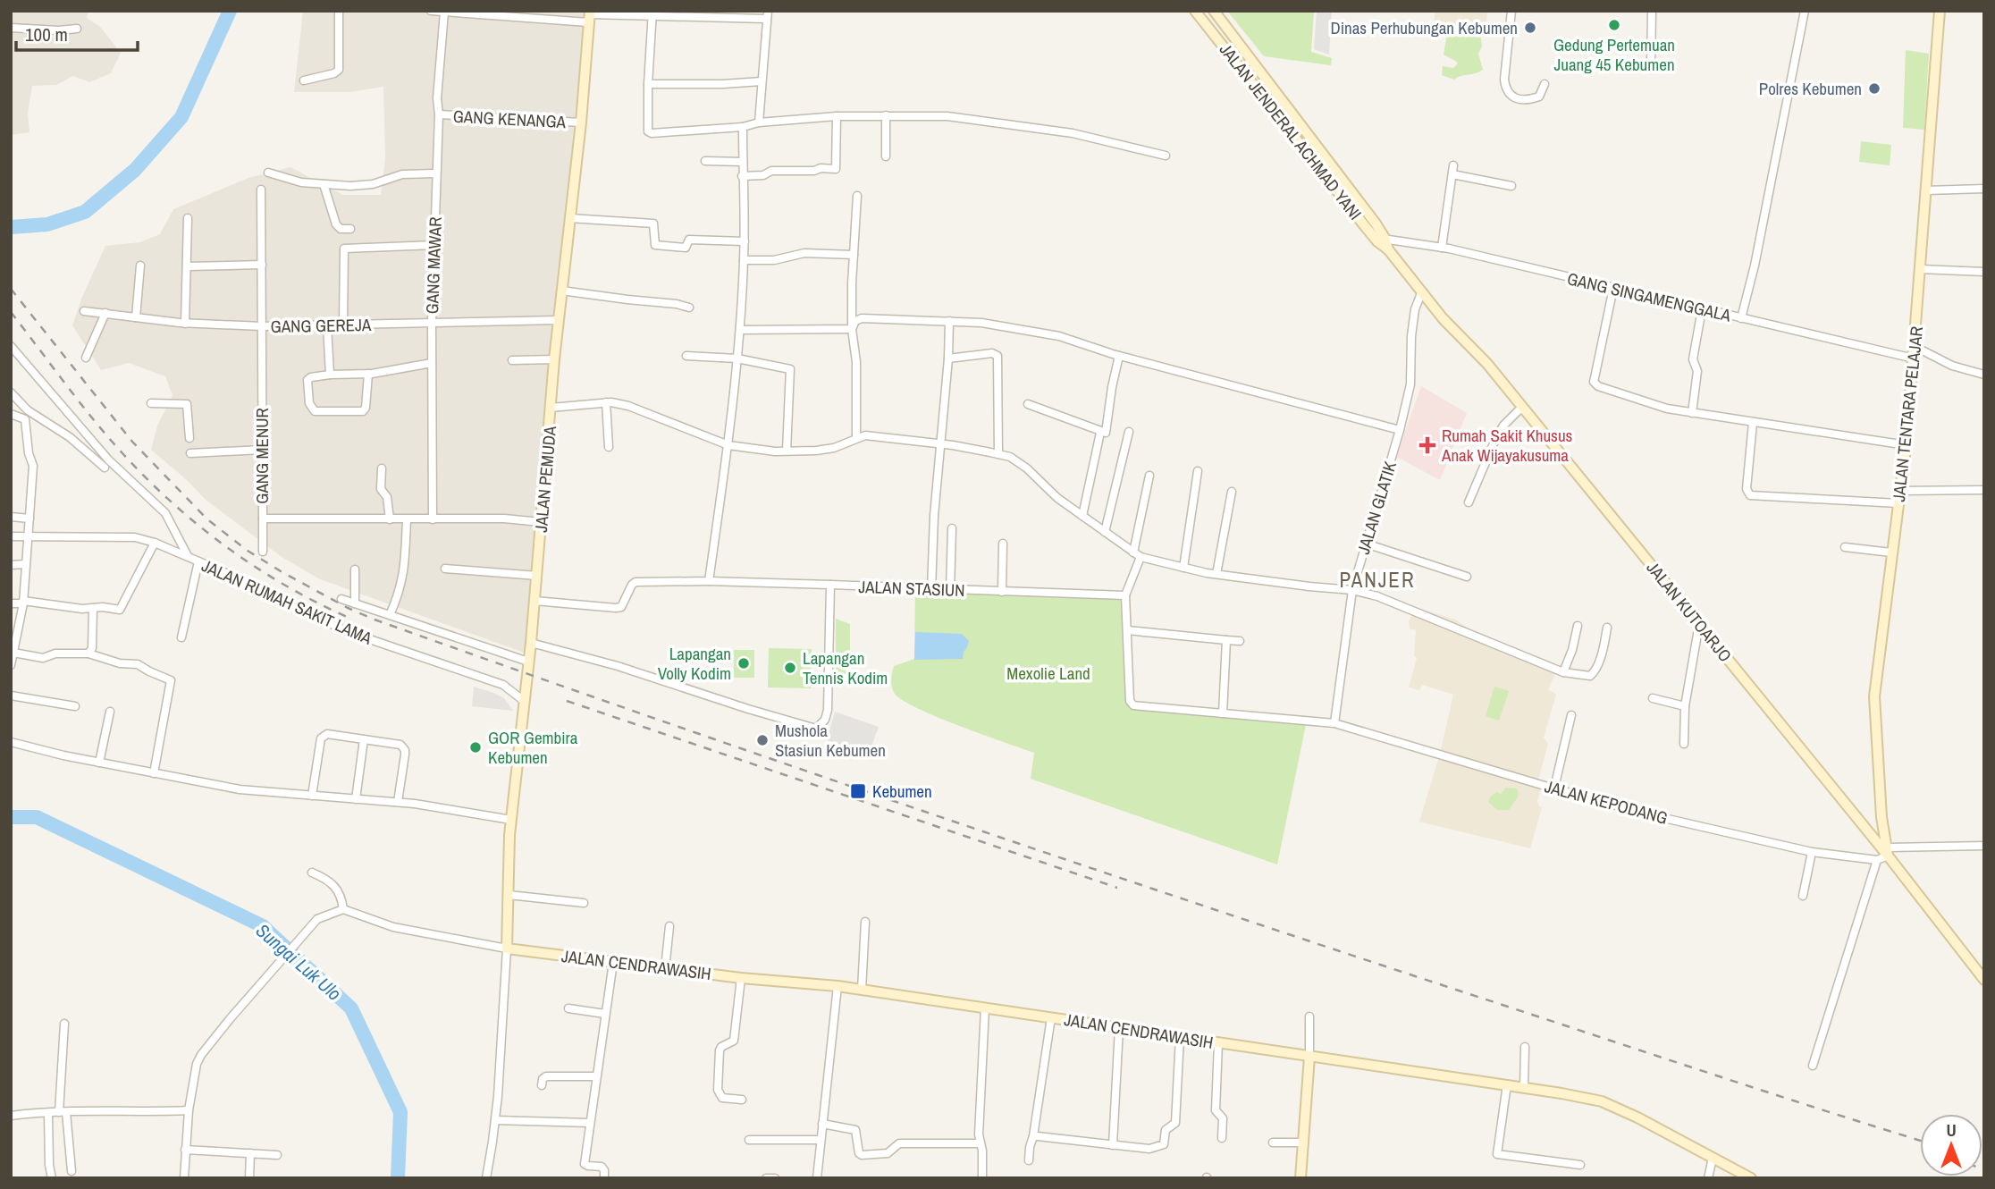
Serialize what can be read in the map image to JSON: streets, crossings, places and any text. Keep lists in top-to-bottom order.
{
  "streets": {
    "main road": [
      "JALAN JENDERAL ACHMAD YANI",
      "JALAN TENTARA PELAJAR",
      "JALAN PEMUDA",
      "JALAN KUTOARJO",
      "JALAN CENDRAWASIH"
    ],
    "street": [
      "GANG KENANGA",
      "GANG MAWAR",
      "GANG SINGAMENGGALA",
      "GANG GEREJA",
      "GANG MENUR",
      "JALAN GLATIK",
      "JALAN STASIUN",
      "JALAN RUMAH SAKIT LAMA",
      "JALAN KEPODANG"
    ]
  },
  "crossings": [
    ["GANG KENANGA", "GANG MAWAR"],
    ["GANG KENANGA", "JALAN PEMUDA"],
    ["JALAN JENDERAL ACHMAD YANI", "GANG SINGAMENGGALA"],
    ["JALAN JENDERAL ACHMAD YANI", "JALAN KUTOARJO"],
    ["GANG MAWAR", "GANG GEREJA"],
    ["GANG MAWAR", "GANG MENUR"],
    ["GANG SINGAMENGGALA", "JALAN TENTARA PELAJAR"],
    ["GANG GEREJA", "GANG MENUR"],
    ["GANG GEREJA", "JALAN PEMUDA"],
    ["JALAN TENTARA PELAJAR", "JALAN KUTOARJO"],
    ["JALAN TENTARA PELAJAR", "JALAN KEPODANG"],
    ["GANG MENUR", "JALAN PEMUDA"],
    ["JALAN PEMUDA", "JALAN STASIUN"],
    ["JALAN PEMUDA", "JALAN RUMAH SAKIT LAMA"],
    ["JALAN PEMUDA", "JALAN CENDRAWASIH"],
    ["JALAN GLATIK", "JALAN KUTOARJO"],
    ["JALAN GLATIK", "JALAN KEPODANG"],
    ["JALAN KUTOARJO", "JALAN KEPODANG"]
  ],
  "districts": ["PANJER"],
  "water": ["Sungai Luk Ulo"],
  "parks": ["Mexolie Land"],
  "places": {
    "other": [
      "Gedung Pertemuan Juang 45 Kebumen",
      "Dinas Perhubungan Kebumen",
      "Polres Kebumen",
      "Lapangan Volly Kodim",
      "Lapangan Tennis Kodim",
      "Mushola Stasiun Kebumen",
      "GOR Gembira Kebumen"
    ],
    "health": ["Rumah Sakit Khusus Anak Wijayakusuma"],
    "transit": ["Kebumen"]
  },
  "scale_bar": "100 m",
  "north": "top"
}
